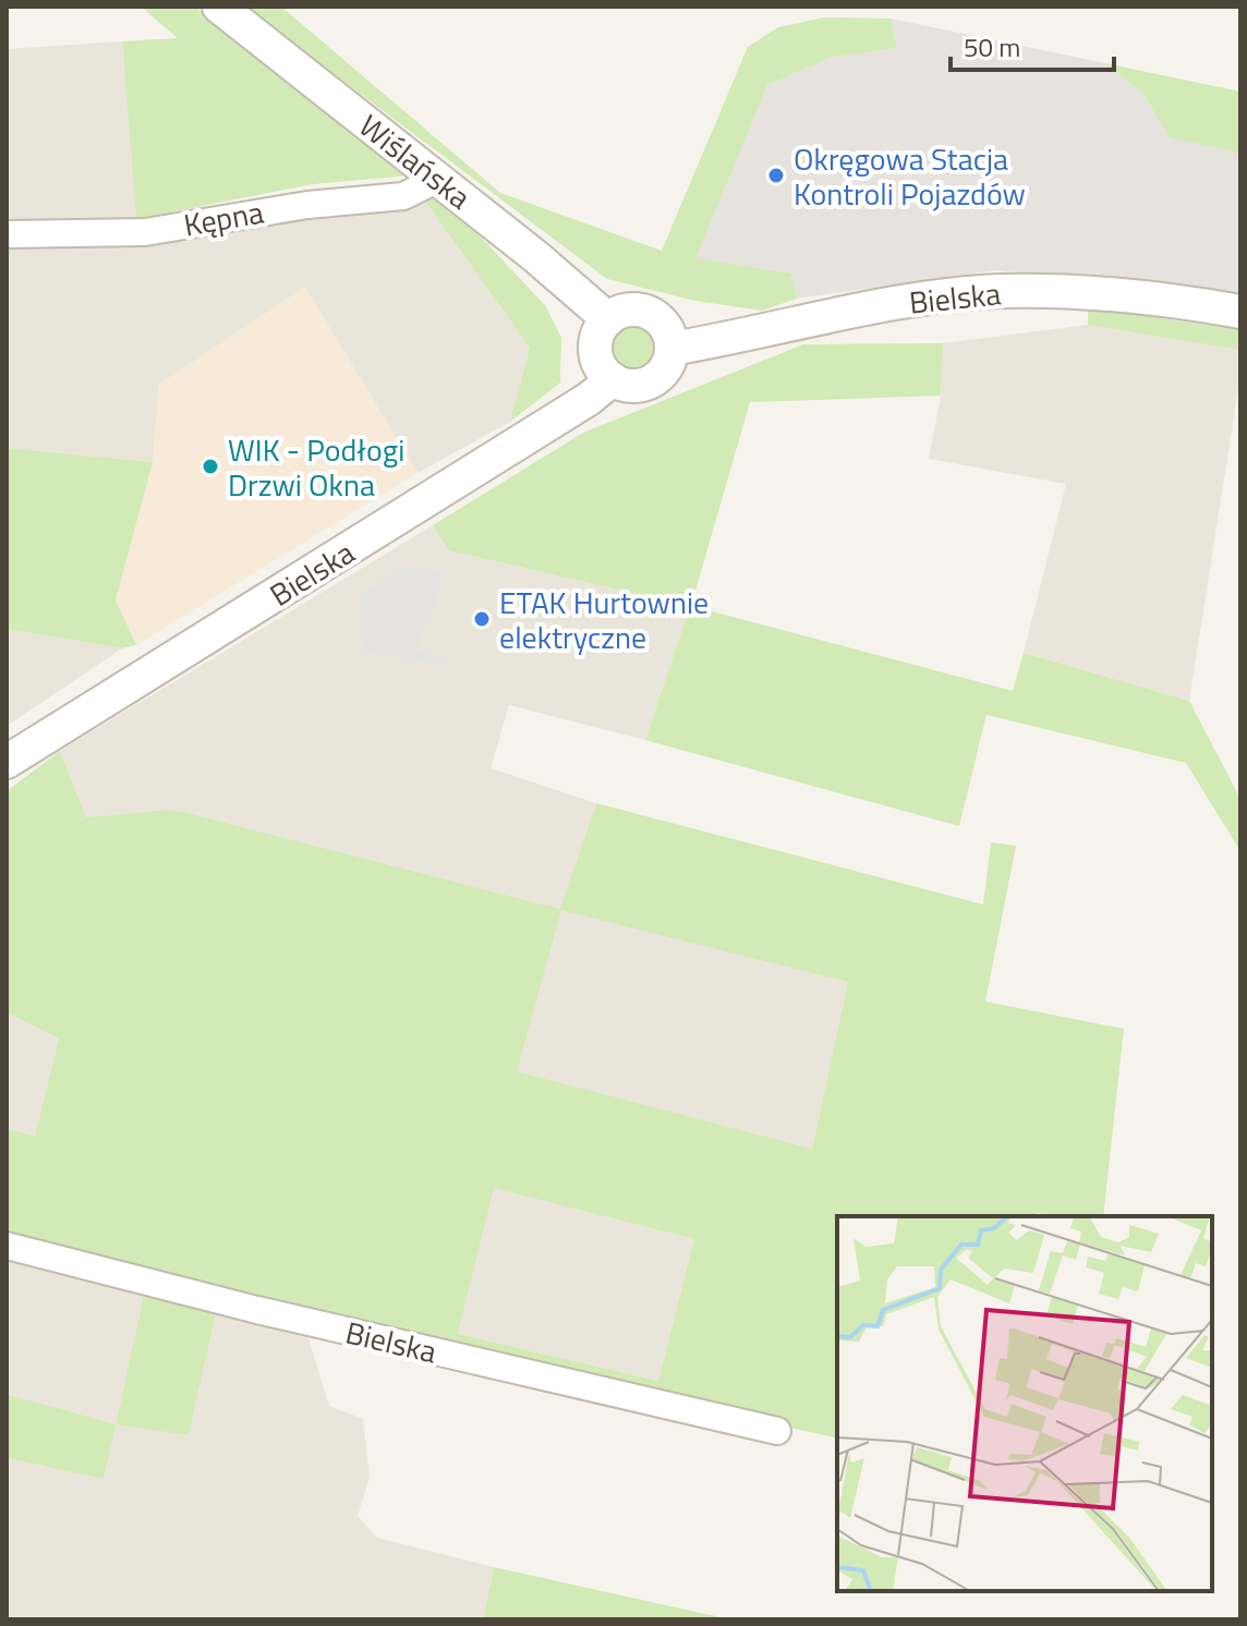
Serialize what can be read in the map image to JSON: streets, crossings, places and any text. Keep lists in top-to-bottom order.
{
  "streets": {
    "street": ["Wiślańska", "Kępna", "Bielska"]
  },
  "crossings": [
    ["Wiślańska", "Kępna"],
    ["Wiślańska", "Bielska"]
  ],
  "places": ["Okręgowa Stacja Kontroli Pojazdów", "WIK - Podłogi Drzwi Okna", "ETAK Hurtownie elektryczne"],
  "scale_bar": "50 m"
}
